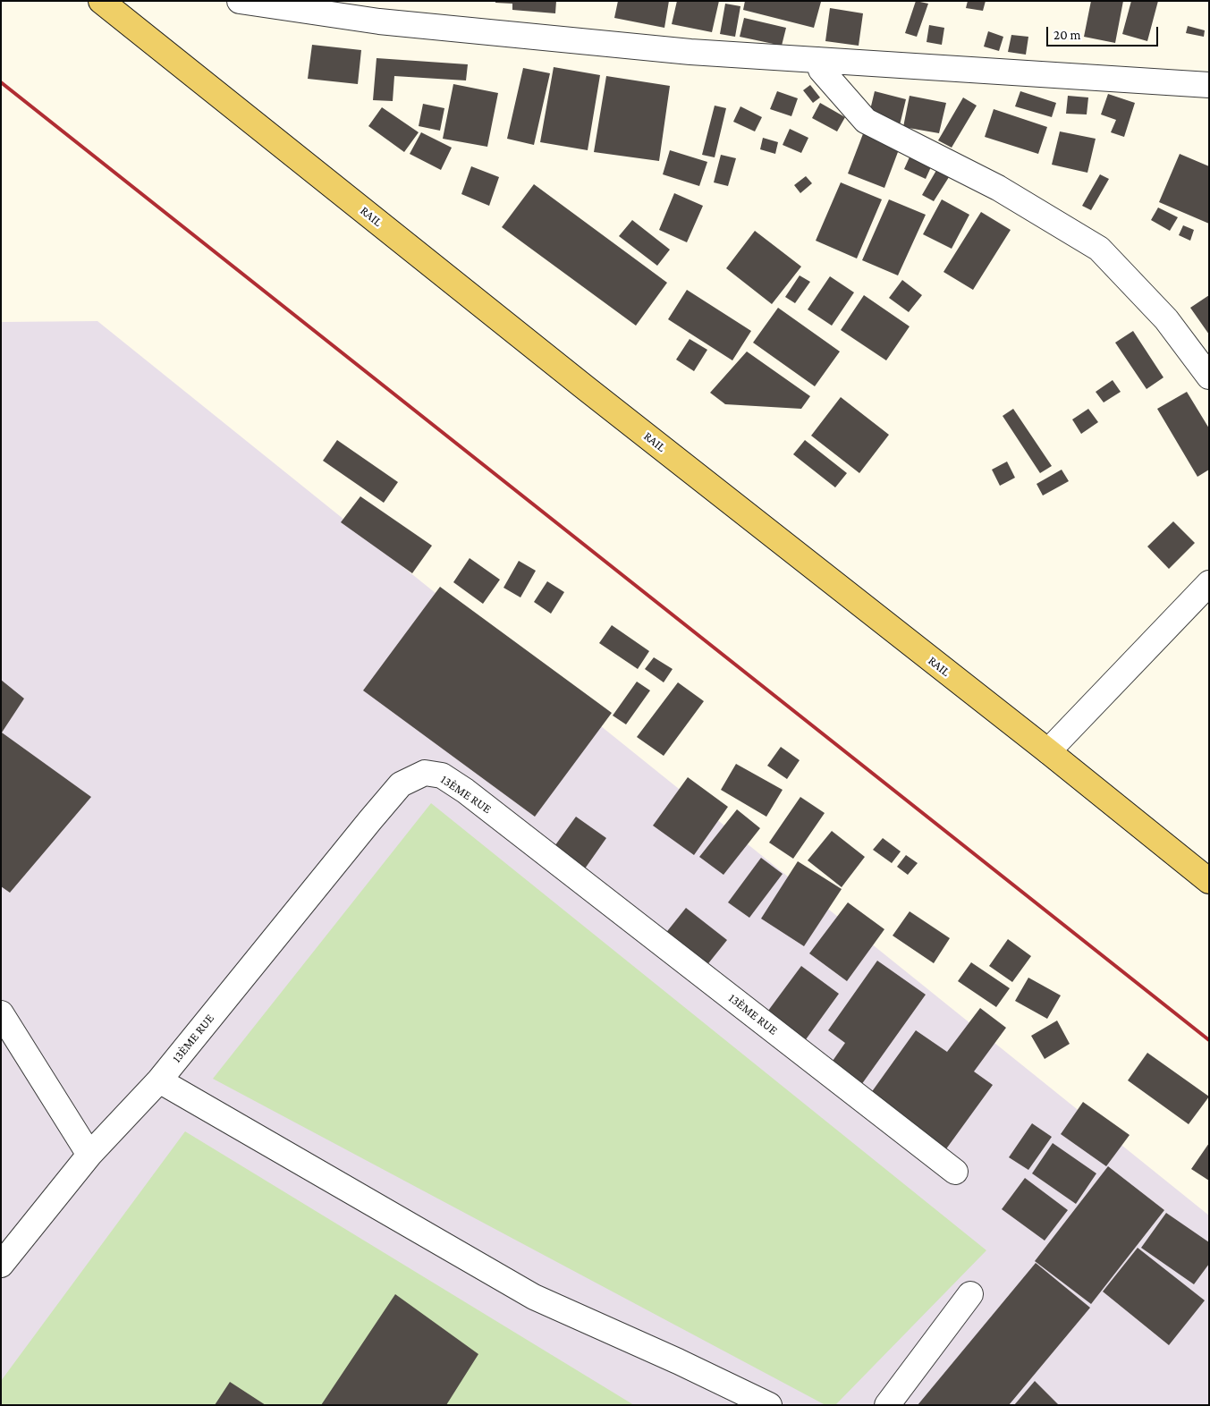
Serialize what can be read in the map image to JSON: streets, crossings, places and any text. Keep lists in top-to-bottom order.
{
  "streets": {
    "main road": ["RAIL"],
    "street": ["13ÈME RUE"]
  },
  "scale_bar": "20 m"
}
